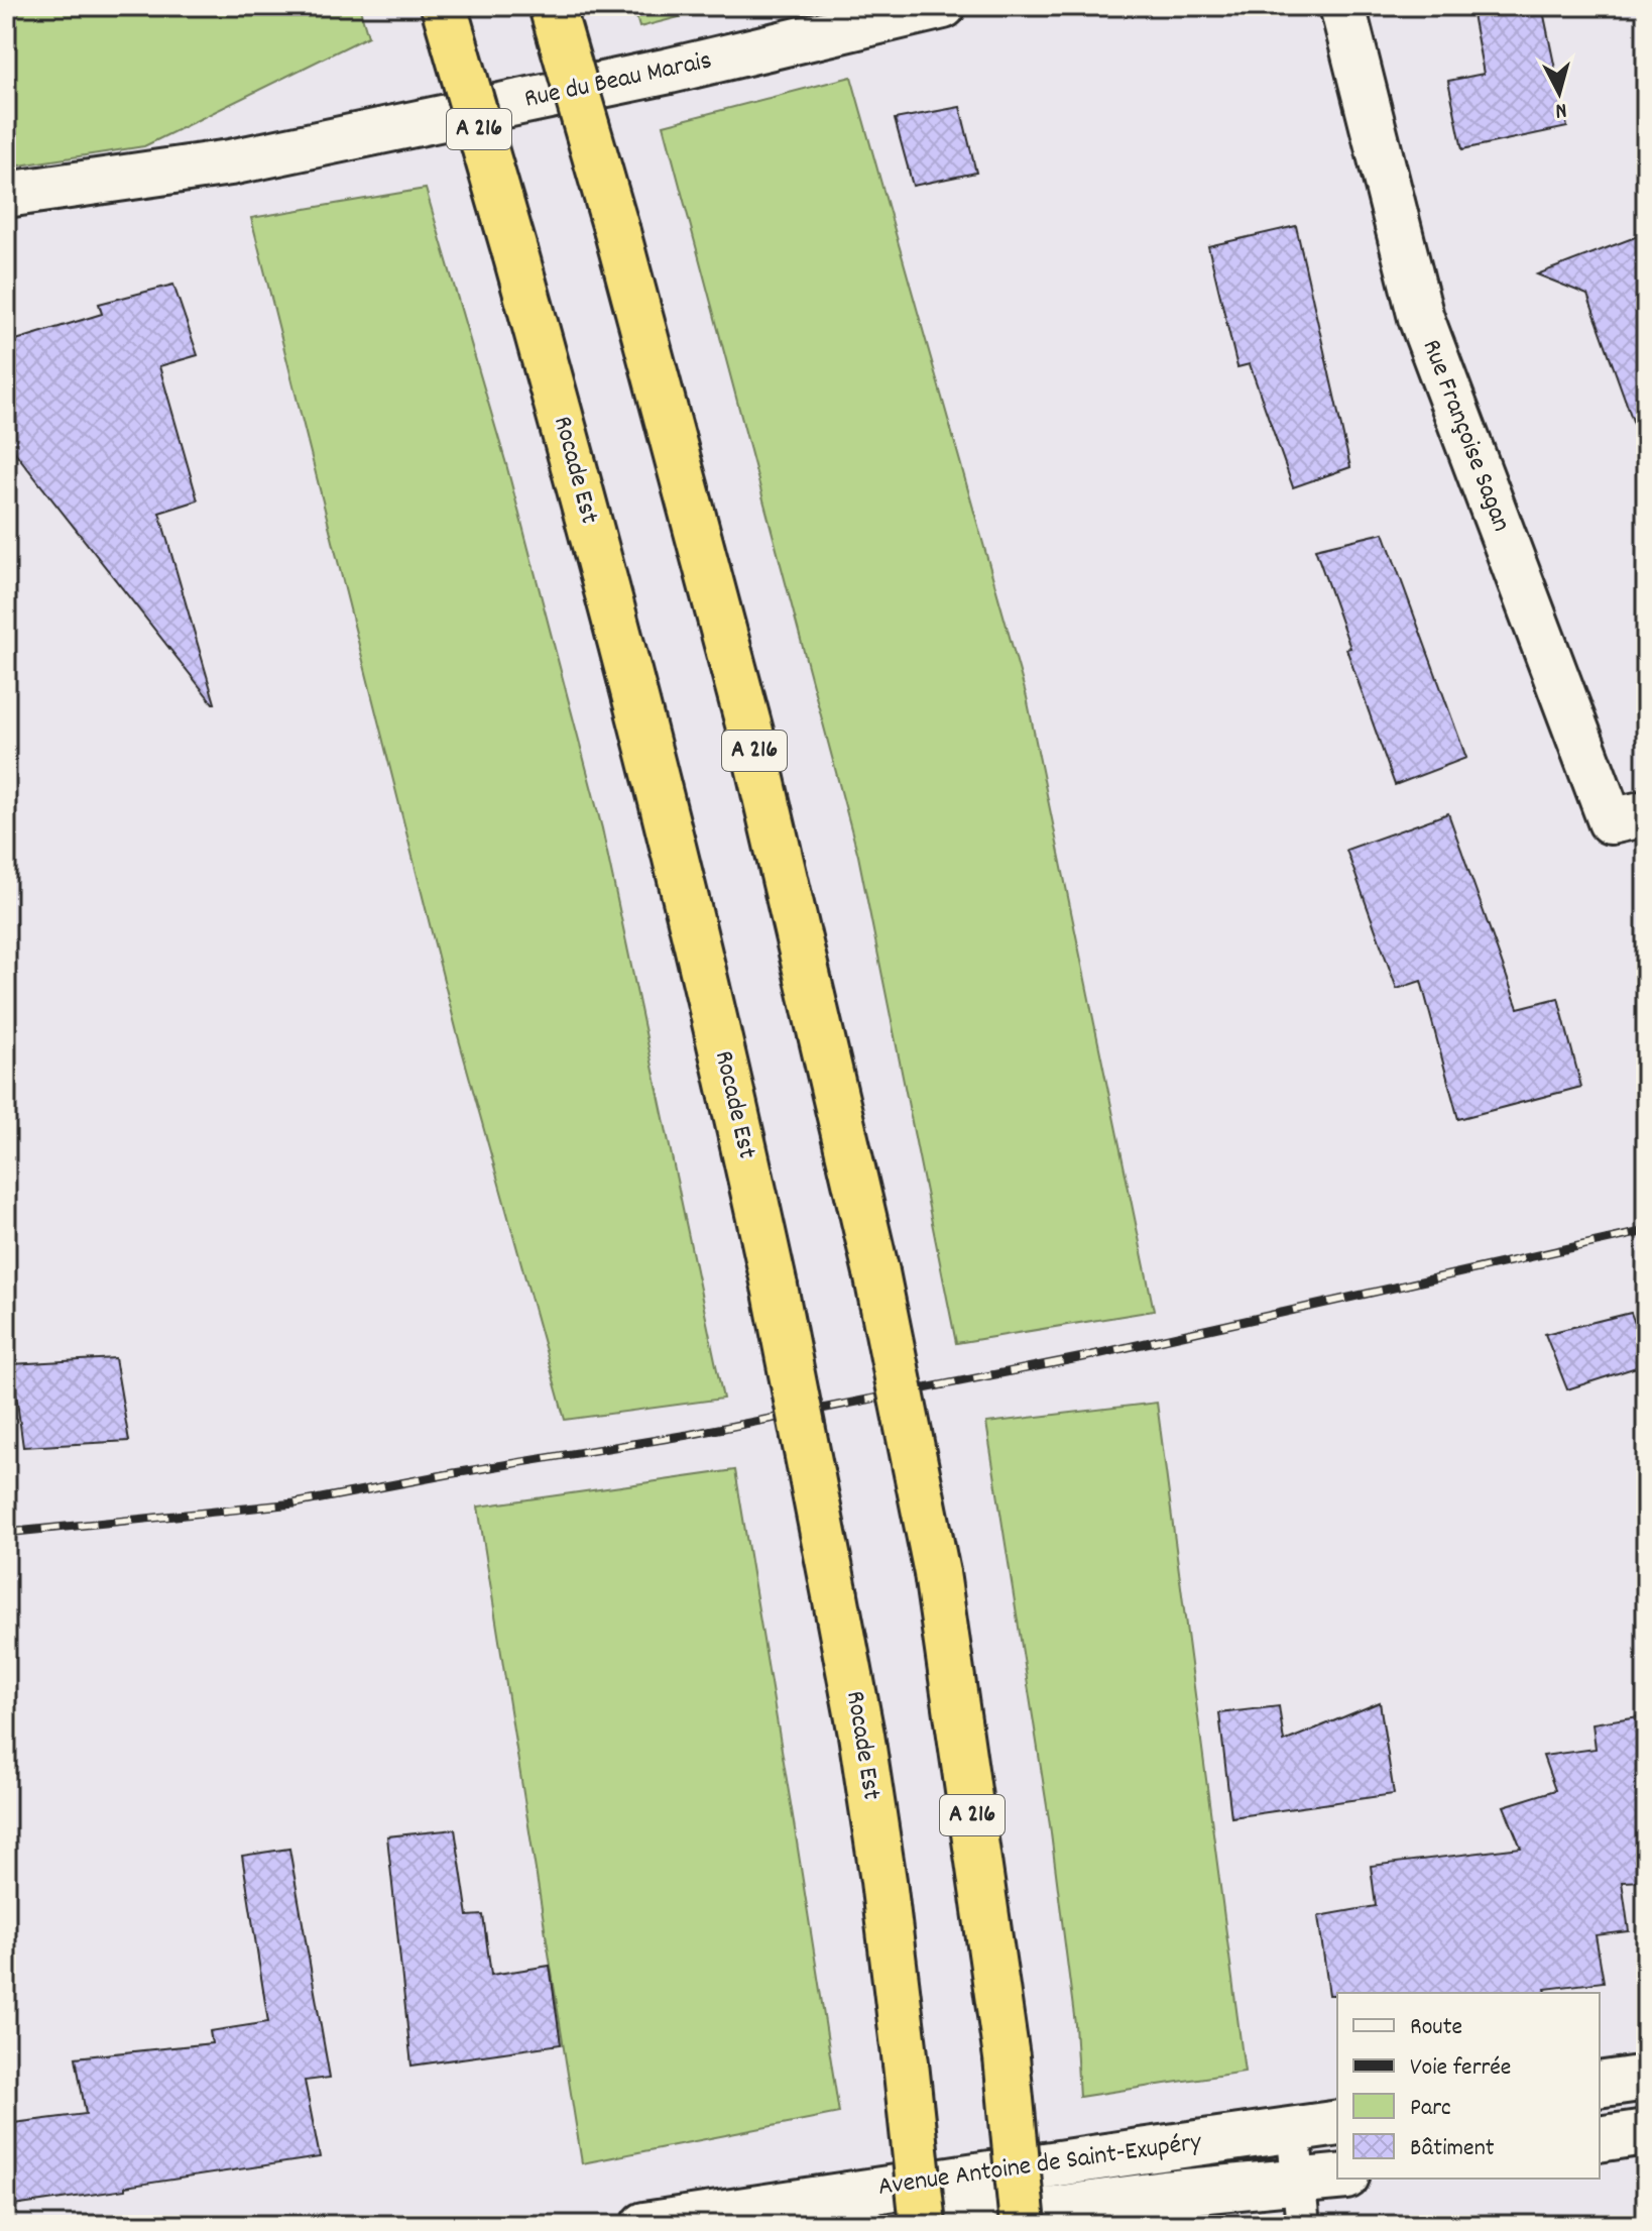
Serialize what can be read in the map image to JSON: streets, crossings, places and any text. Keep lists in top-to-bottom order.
{
  "streets": {
    "highway": ["A 216", "Rocade Est"],
    "street": ["Rue du Beau Marais", "Rue Françoise Sagan", "Avenue Antoine de Saint-Exupéry"]
  },
  "legend": [
    "Route",
    "Voie ferrée",
    "Parc",
    "Bâtiment"
  ],
  "north": "bottom"
}
